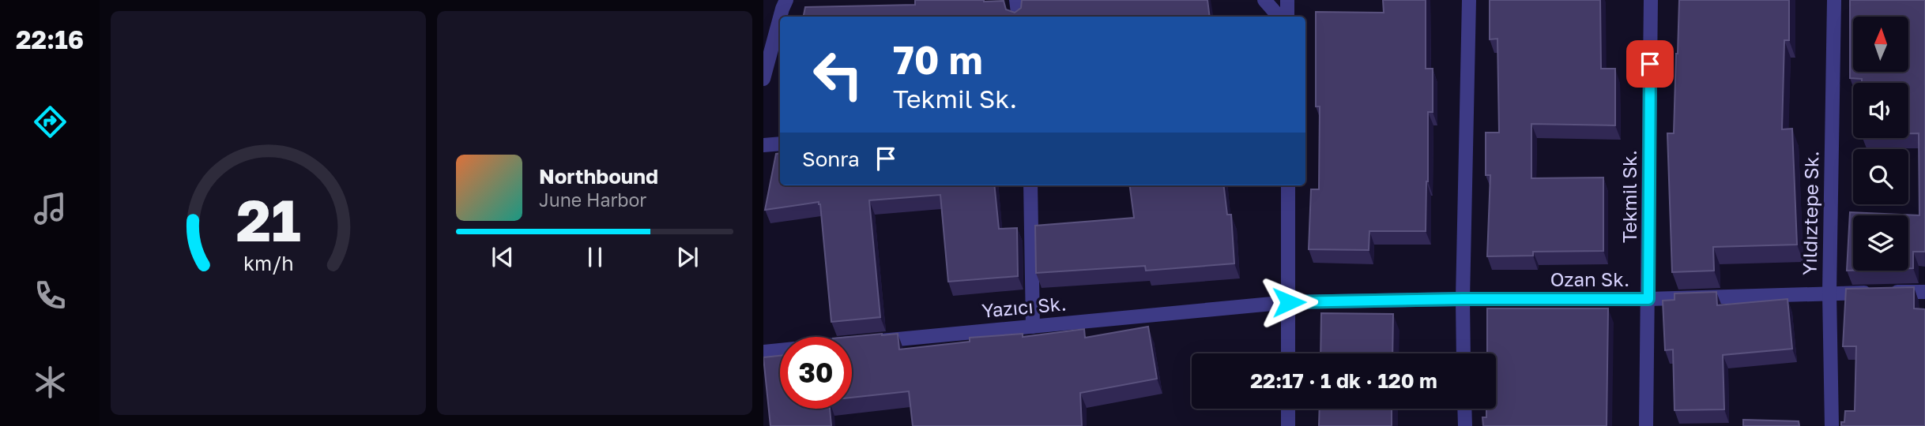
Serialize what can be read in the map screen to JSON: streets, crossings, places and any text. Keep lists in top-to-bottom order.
{
  "streets": {
    "street": [
      "Tekmil Sk.",
      "Yıldıztepe Sk.",
      "Ozan Sk.",
      "Yazıcı Sk."
    ]
  },
  "crossings": [
    ["Tekmil Sk.", "Ozan Sk."],
    ["Yıldıztepe Sk.", "Ozan Sk."],
    ["Ozan Sk.", "Yazıcı Sk."]
  ],
  "north": "top",
  "page": {
    "tabs": "22:16",
    "turn": ["70 m", "Tekmil Sk."],
    "then": "Sonra",
    "song": ["Northbound", "June Harbor"],
    "limit": "30",
    "trip": "22:17 · 1 dk · 120 m",
    "gauge": ["21", "km/h"]
  }
}
